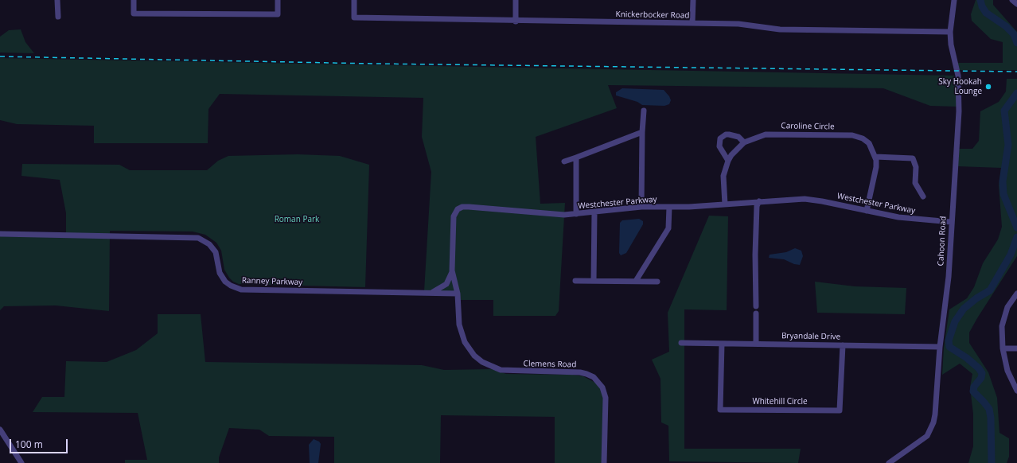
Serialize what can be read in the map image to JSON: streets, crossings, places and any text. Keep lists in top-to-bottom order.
{
  "streets": {
    "street": [
      "Knickerbocker Road",
      "Caroline Circle",
      "Westchester Parkway",
      "Cahoon Road",
      "Ranney Parkway",
      "Bryandale Drive",
      "Clemens Road",
      "Whitehill Circle"
    ]
  },
  "crossings": [
    ["Knickerbocker Road", "Cahoon Road"],
    ["Caroline Circle", "Westchester Parkway"],
    ["Westchester Parkway", "Cahoon Road"],
    ["Westchester Parkway", "Ranney Parkway"],
    ["Westchester Parkway", "Clemens Road"],
    ["Cahoon Road", "Bryandale Drive"],
    ["Bryandale Drive", "Whitehill Circle"]
  ],
  "parks": ["Roman Park"],
  "places": ["Sky Hookah Lounge"],
  "scale_bar": "100 m"
}
